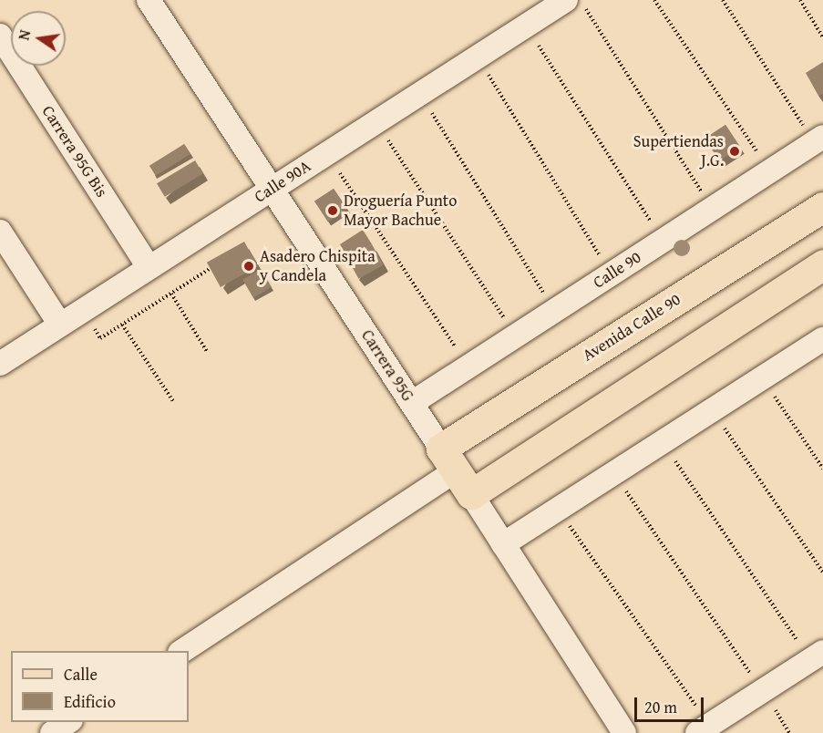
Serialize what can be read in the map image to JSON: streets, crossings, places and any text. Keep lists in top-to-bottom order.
{
  "streets": {
    "main road": ["Avenida Calle 90"],
    "street": [
      "Carrera 95G Bis",
      "Calle 90A",
      "Calle 90",
      "Carrera 95G"
    ]
  },
  "crossings": [
    ["Carrera 95G Bis", "Calle 90A"],
    ["Calle 90A", "Carrera 95G"],
    ["Calle 90", "Carrera 95G"],
    ["Avenida Calle 90", "Carrera 95G"]
  ],
  "places": ["Supertiendas J.G.", "Droguería Punto Mayor Bachue", "Asadero Chispita y Candela"],
  "legend": ["Calle", "Edificio"],
  "scale_bar": "20 m",
  "north": "left"
}
